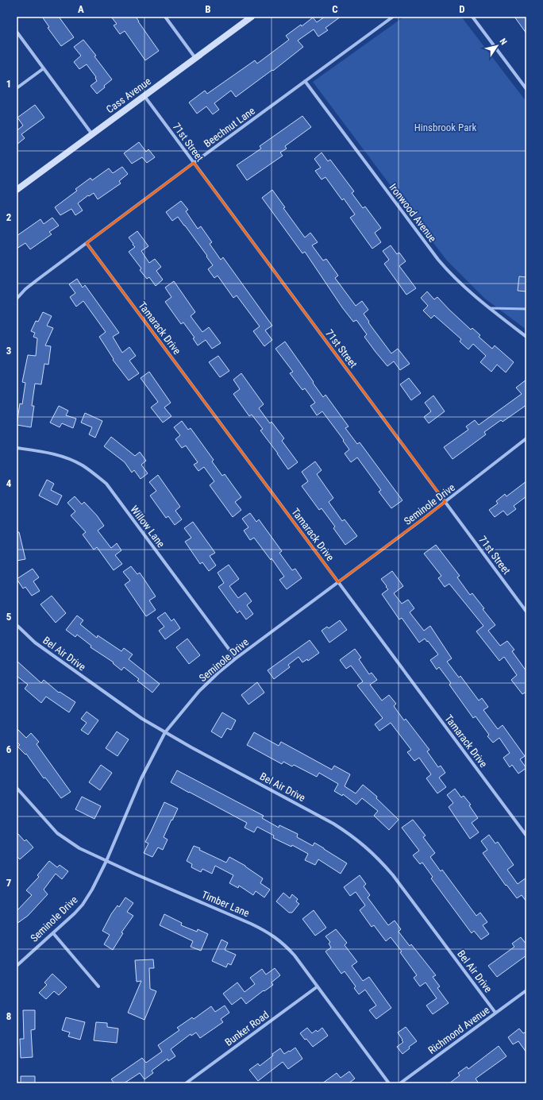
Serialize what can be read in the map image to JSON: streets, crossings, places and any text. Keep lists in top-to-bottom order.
{
  "streets": {
    "main road": ["Cass Avenue"],
    "street": [
      "Beechnut Lane",
      "71st Street",
      "Ironwood Avenue",
      "Tamarack Drive",
      "Seminole Drive",
      "Willow Lane",
      "Bel Air Drive",
      "Timber Lane",
      "Bunker Road",
      "Richmond Avenue"
    ]
  },
  "crossings": [
    ["Cass Avenue", "71st Street"],
    ["Beechnut Lane", "71st Street"],
    ["Beechnut Lane", "Ironwood Avenue"],
    ["Beechnut Lane", "Tamarack Drive"],
    ["71st Street", "Seminole Drive"],
    ["Tamarack Drive", "Seminole Drive"],
    ["Seminole Drive", "Willow Lane"],
    ["Seminole Drive", "Bel Air Drive"],
    ["Seminole Drive", "Timber Lane"],
    ["Bel Air Drive", "Richmond Avenue"],
    ["Timber Lane", "Bunker Road"]
  ],
  "parks": ["Hinsbrook Park"],
  "north": "top right",
  "grid": {
    "columns": [
      "A",
      "B",
      "C",
      "D"
    ],
    "rows": [
      "1",
      "2",
      "3",
      "4",
      "5",
      "6",
      "7",
      "8"
    ]
  }
}
